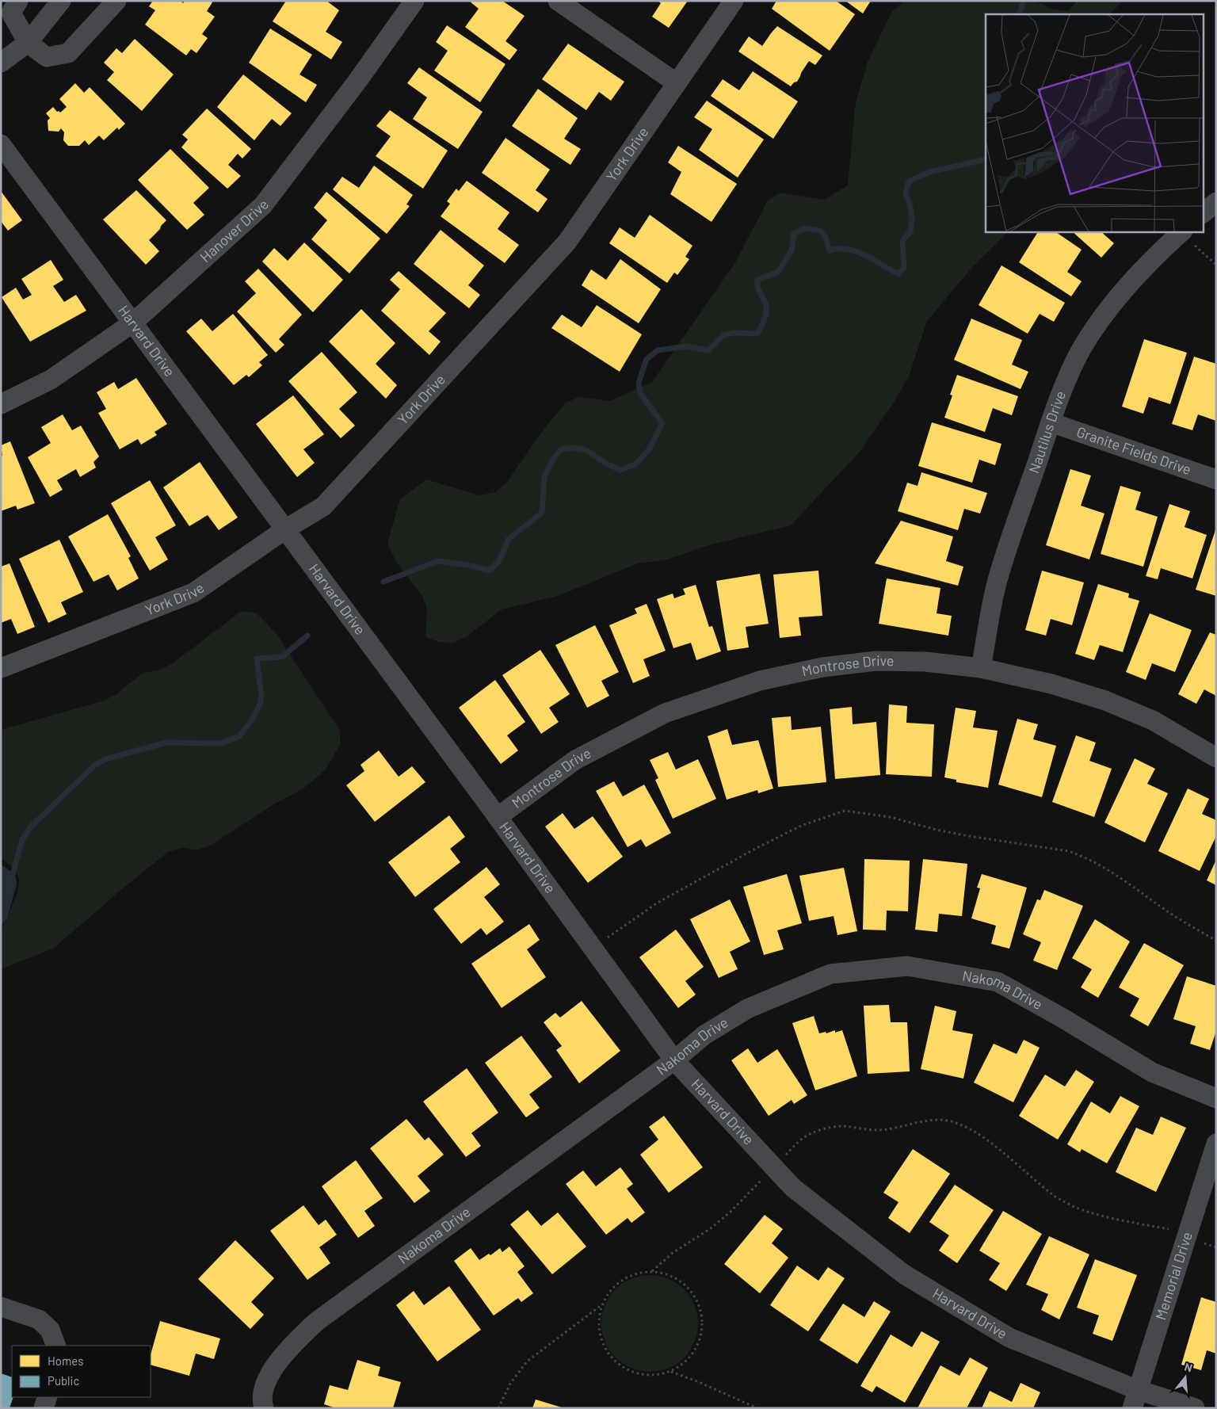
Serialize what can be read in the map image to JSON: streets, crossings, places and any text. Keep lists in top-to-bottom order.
{
  "streets": {
    "street": [
      "York Drive",
      "Hanover Drive",
      "Harvard Drive",
      "Nautilus Drive",
      "Granite Fields Drive",
      "Montrose Drive",
      "Nakoma Drive",
      "Memorial Drive"
    ]
  },
  "crossings": [
    ["York Drive", "Harvard Drive"],
    ["Hanover Drive", "Harvard Drive"],
    ["Harvard Drive", "Montrose Drive"],
    ["Harvard Drive", "Nakoma Drive"],
    ["Harvard Drive", "Memorial Drive"],
    ["Nautilus Drive", "Granite Fields Drive"],
    ["Nautilus Drive", "Montrose Drive"]
  ],
  "legend": ["Homes", "Public"],
  "north": "top"
}
